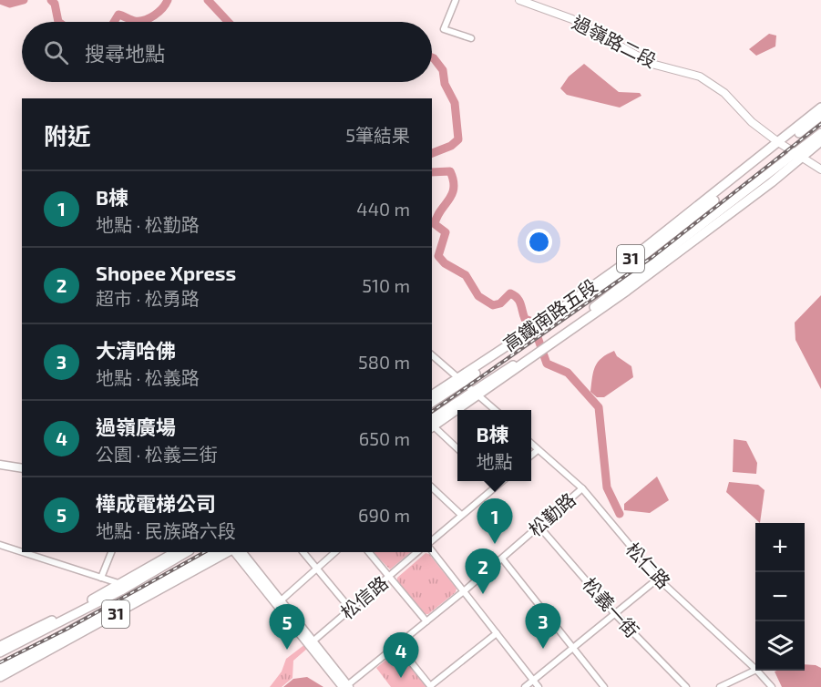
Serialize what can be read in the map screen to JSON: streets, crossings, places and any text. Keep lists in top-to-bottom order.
{
  "streets": {
    "main road": ["31", "高鐵南路五段"],
    "street": [
      "過嶺路二段",
      "松勤路",
      "松仁路",
      "松信路",
      "松義一街"
    ]
  },
  "crossings": [
    ["過嶺路二段", "高鐵南路五段"],
    ["松勤路", "松仁路"],
    ["松勤路", "松義一街"]
  ],
  "page": {
    "search": "搜尋地點",
    "heading": ["附近", "5筆結果"],
    "list": [
      {
        "mark": "1",
        "name": "B棟",
        "note": "地點 · 松勤路",
        "value": "440 m"
      },
      {
        "mark": "2",
        "name": "Shopee Xpress",
        "note": "超市 · 松勇路",
        "value": "510 m"
      },
      {
        "mark": "3",
        "name": "大清哈佛",
        "note": "地點 · 松義路",
        "value": "580 m"
      },
      {
        "mark": "4",
        "name": "過嶺廣場",
        "note": "公園 · 松義三街",
        "value": "650 m"
      },
      {
        "mark": "5",
        "name": "樺成電梯公司",
        "note": "地點 · 民族路六段",
        "value": "690 m"
      }
    ],
    "popup": ["B棟", "地點"],
    "pins": [
      "1",
      "2",
      "3",
      "5",
      "4"
    ],
    "map_buttons": ["+", "−"]
  }
}
